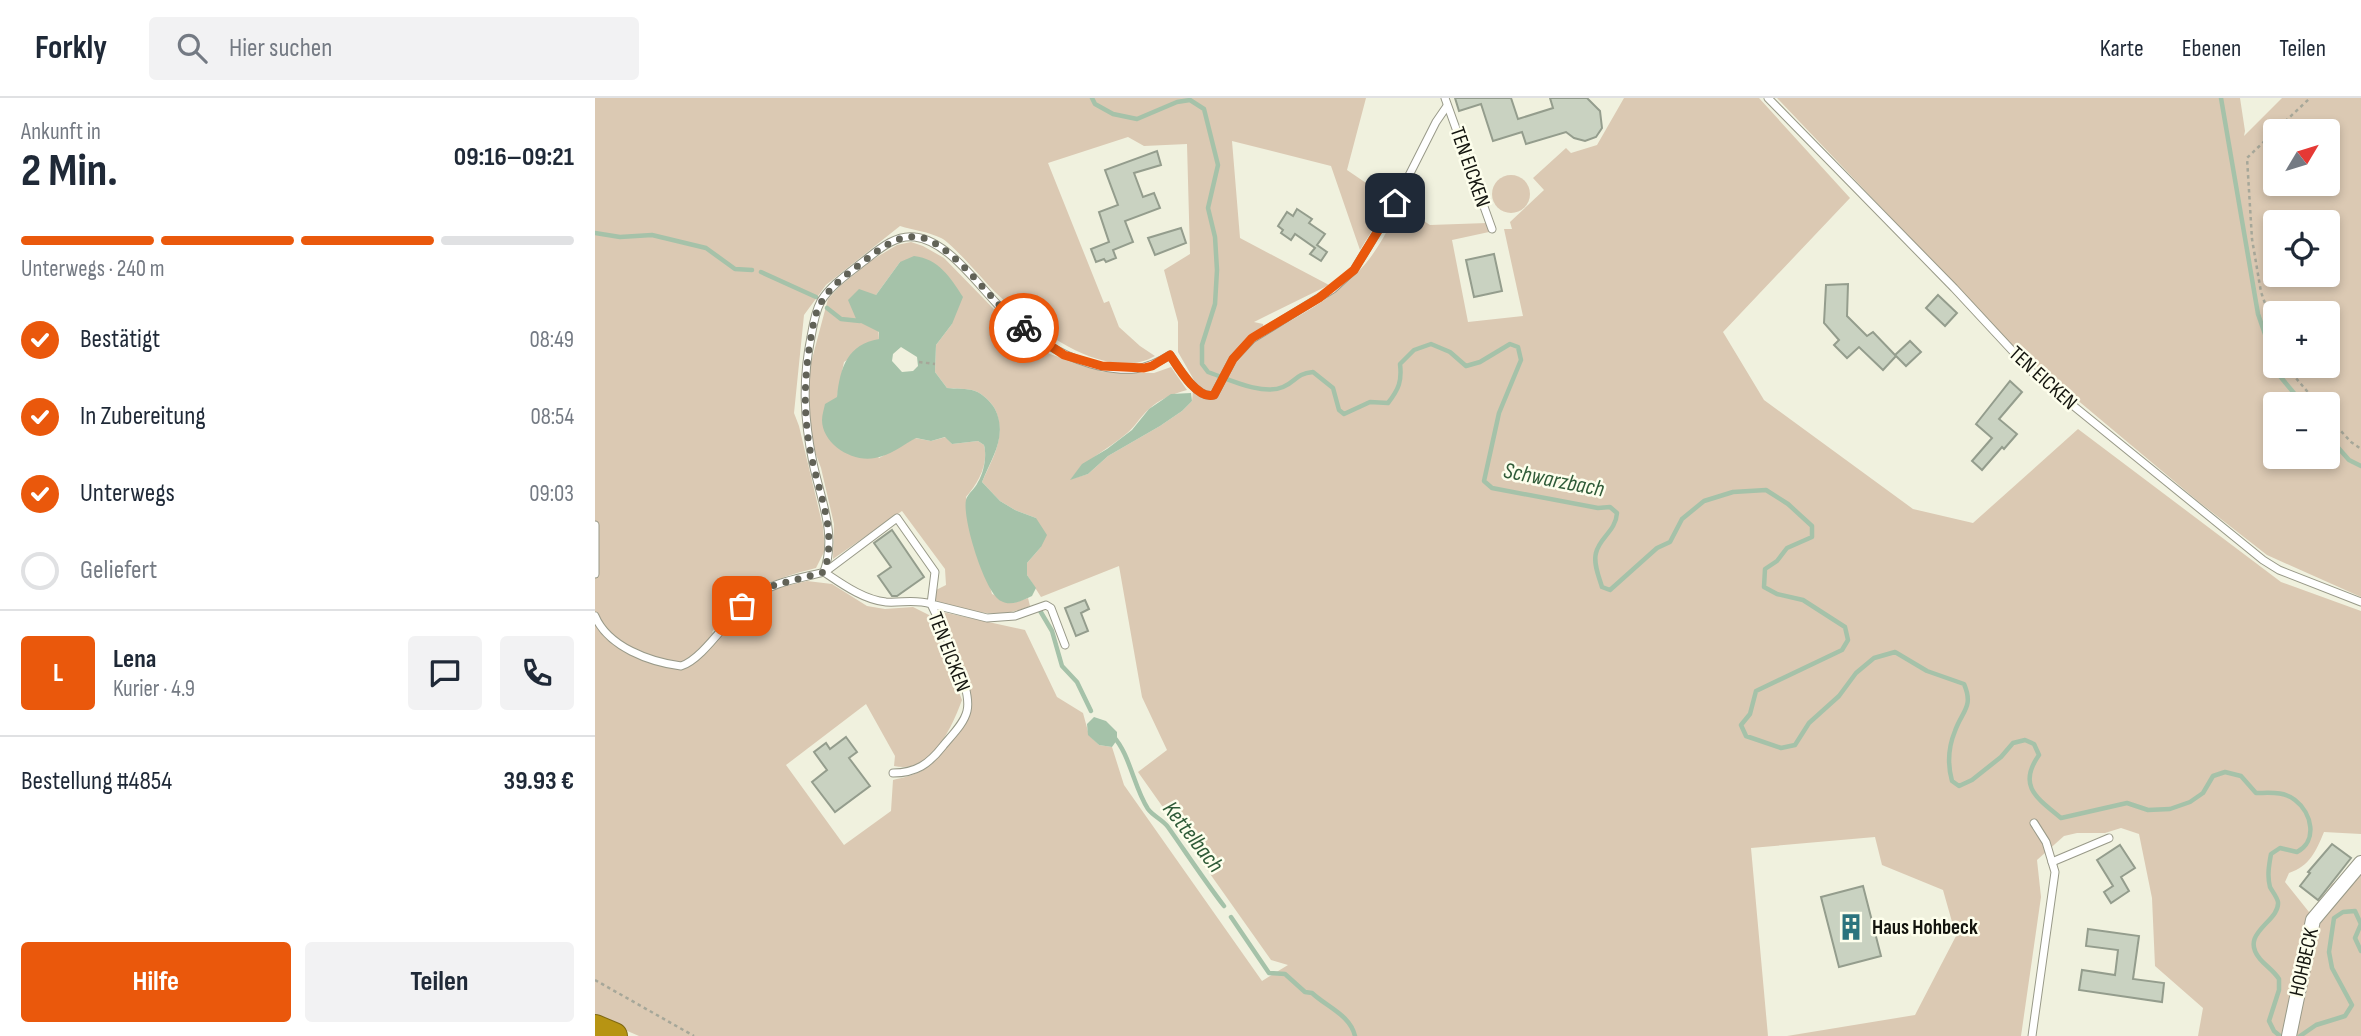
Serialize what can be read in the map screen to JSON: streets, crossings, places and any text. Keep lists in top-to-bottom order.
{
  "streets": {
    "street": ["HOHBECK"],
    "lane": ["TEN EICKEN"]
  },
  "water": ["Schwarzbach", "Kettelbach"],
  "places": {
    "building": ["Haus Hohbeck"]
  },
  "north": "top right",
  "page": {
    "header": "Forkly",
    "search": "Hier suchen",
    "nav": ["Karte", "Ebenen", "Teilen"],
    "heading": ["2 Min.", "Ankunft in", "09:16–09:21"],
    "panel": [
      "Lena",
      "Kurier · 4.9",
      "Bestellung #4854",
      "39.93 €"
    ],
    "map_buttons": ["+", "−"],
    "bar": "Unterwegs · 240 m",
    "list": [
      ["Bestätigt", "08:49"],
      ["In Zubereitung", "08:54"],
      ["Unterwegs", "09:03"],
      "Geliefert"
    ],
    "round": "L",
    "buttons": ["Hilfe", "Teilen"]
  }
}
